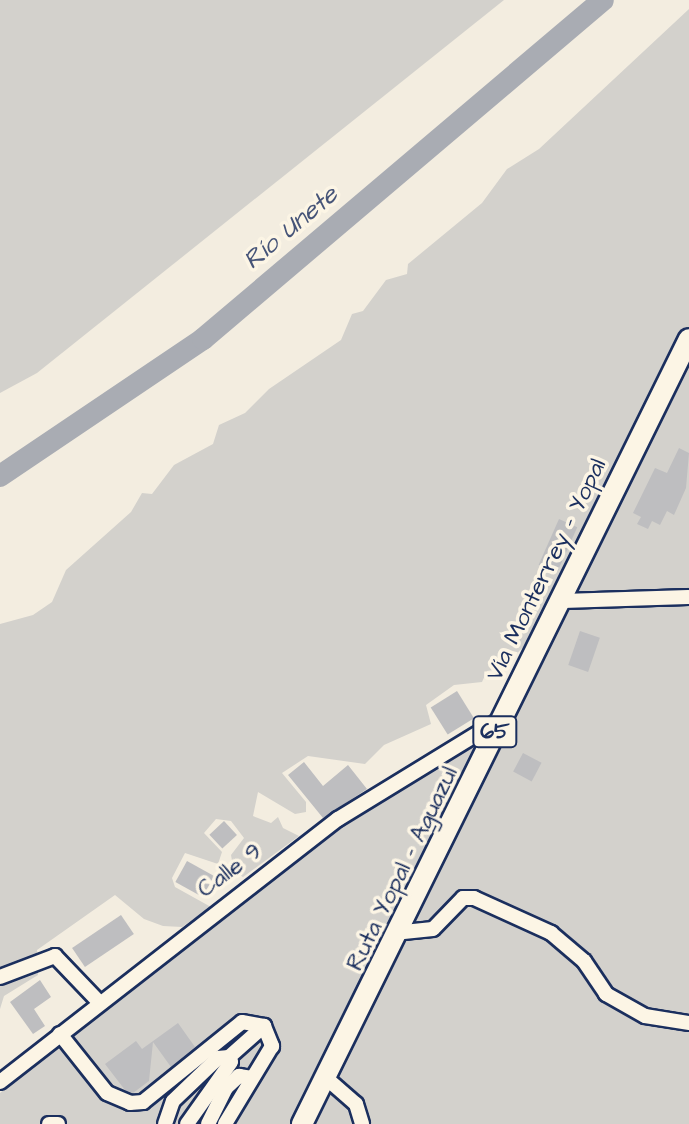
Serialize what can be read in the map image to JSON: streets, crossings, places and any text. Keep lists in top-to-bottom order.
{
  "streets": {
    "highway": ["Vía Monterrey - Yopal", "65"],
    "street": ["Ruta Yopal - Aguazul"]
  },
  "crossings": [
    ["Vía Monterrey - Yopal", "Ruta Yopal - Aguazul"]
  ],
  "water": ["Río Unete"]
}
